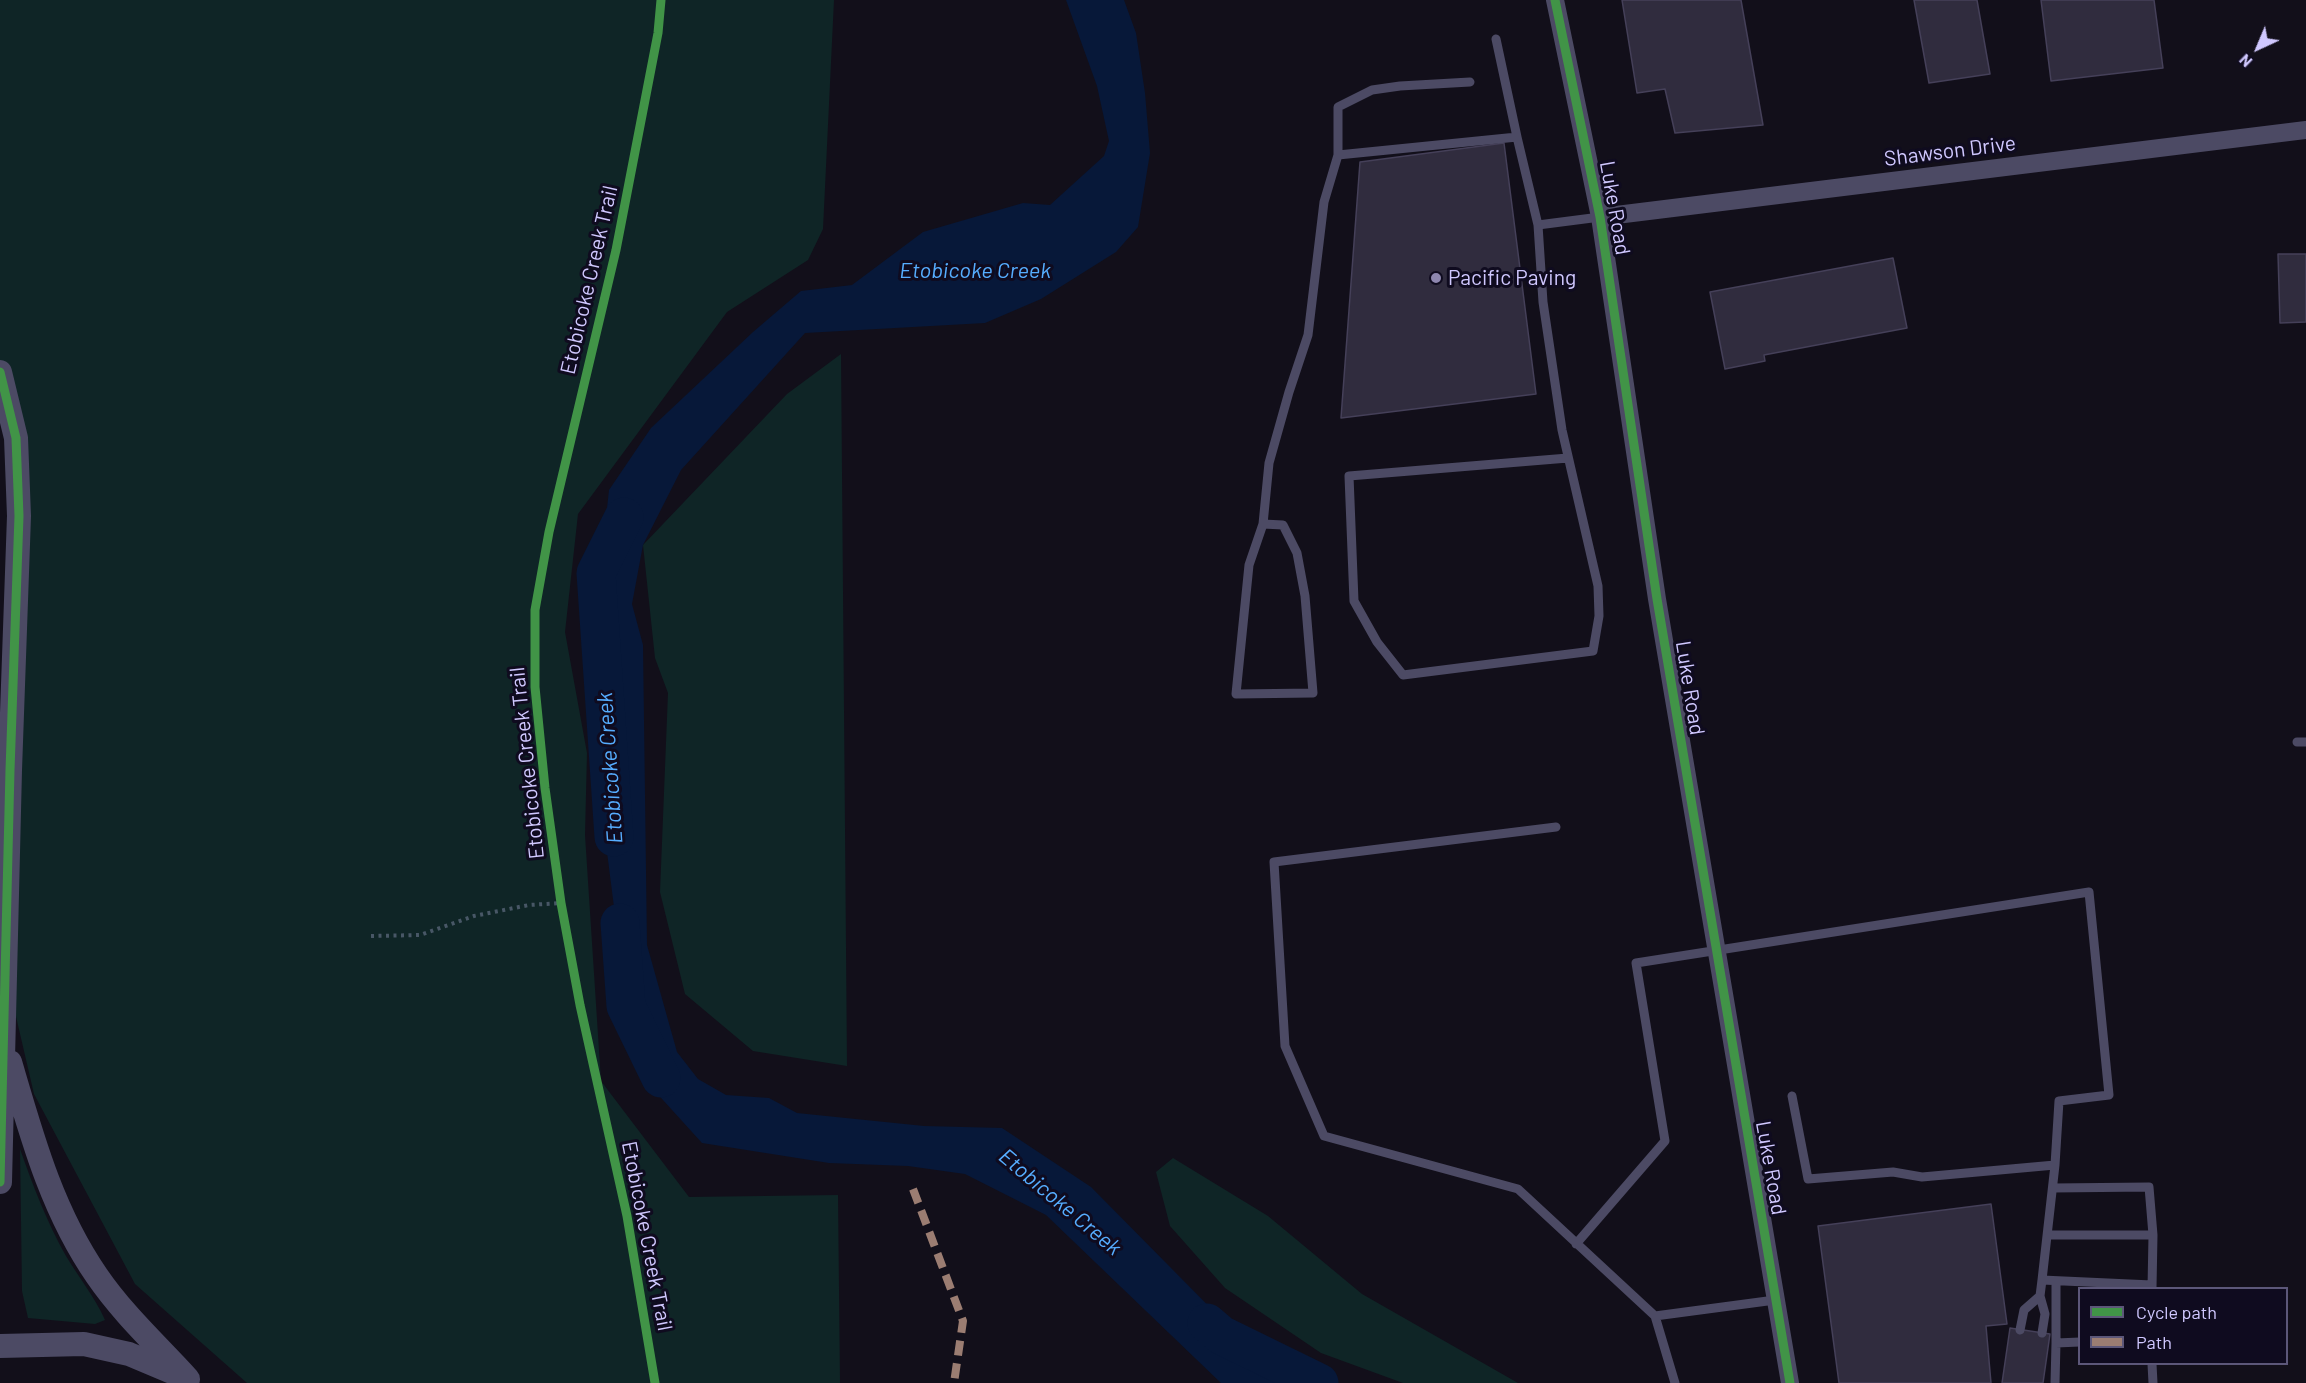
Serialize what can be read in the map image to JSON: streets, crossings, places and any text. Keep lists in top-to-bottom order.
{
  "streets": {
    "street": ["Shawson Drive", "Luke Road"],
    "cycle path": ["Etobicoke Creek Trail"]
  },
  "crossings": [
    ["Shawson Drive", "Luke Road"]
  ],
  "water": ["Etobicoke Creek"],
  "places": ["Pacific Paving"],
  "legend": ["Cycle path", "Path"],
  "north": "bottom left"
}
